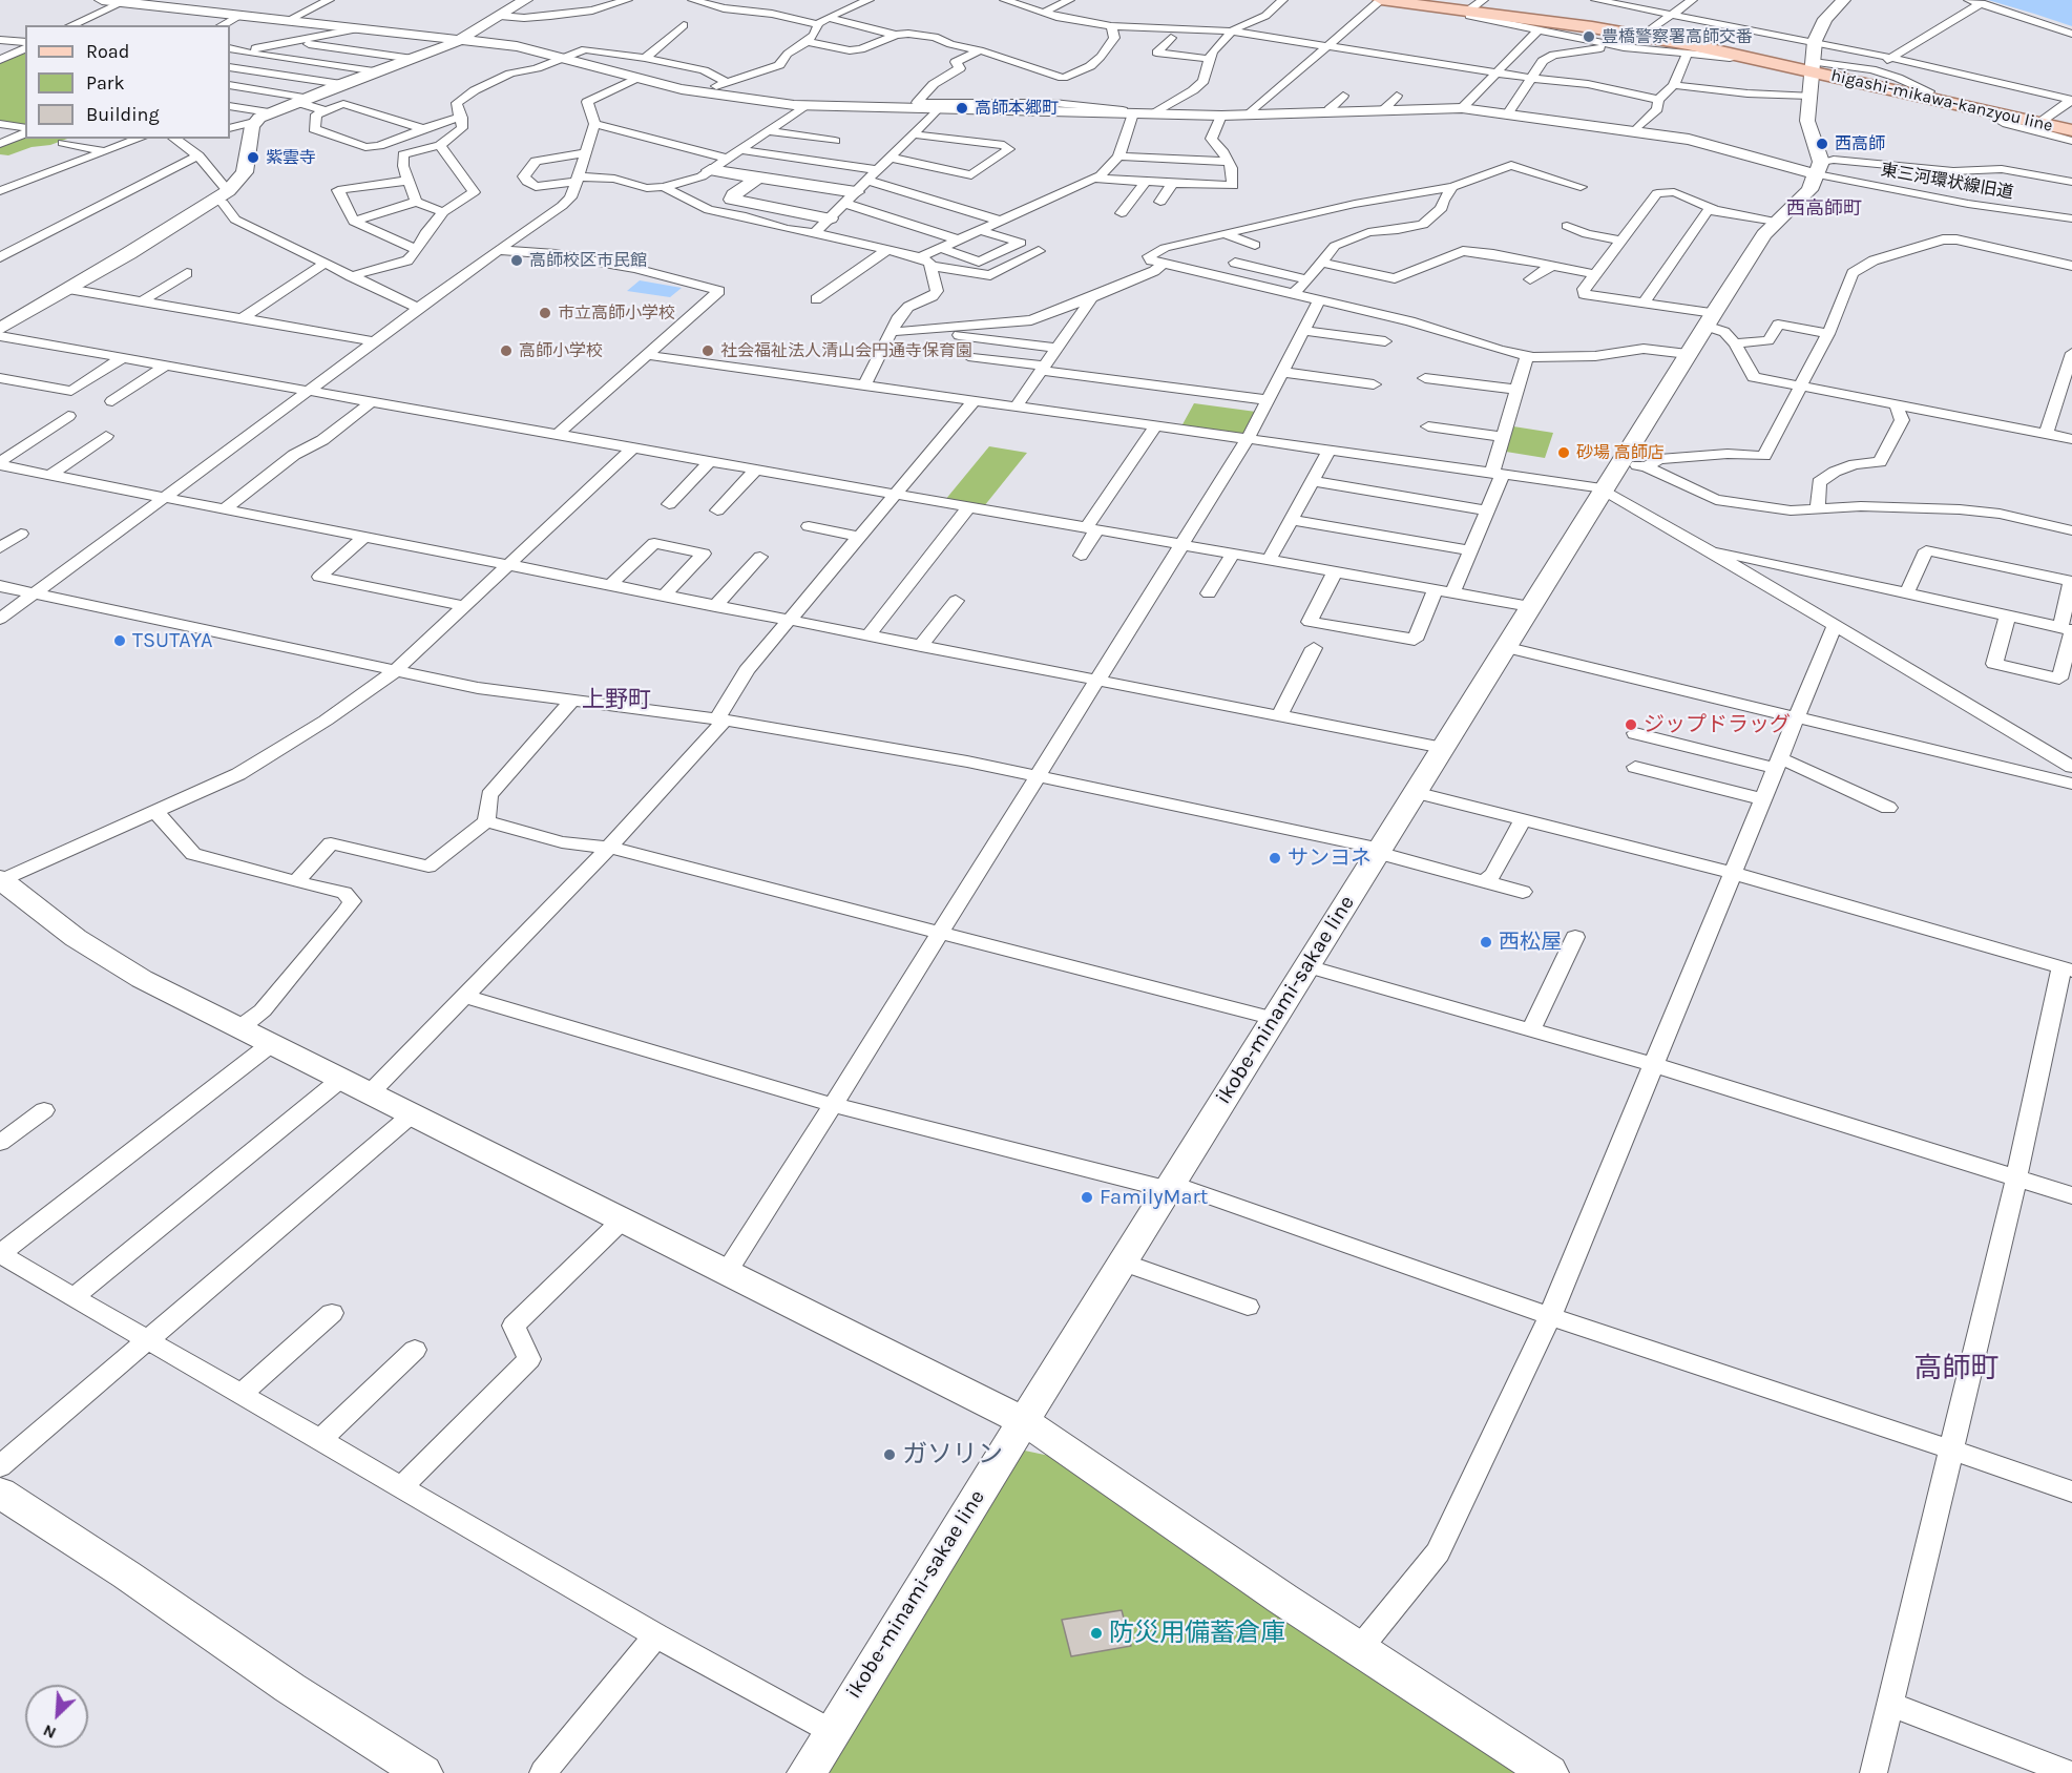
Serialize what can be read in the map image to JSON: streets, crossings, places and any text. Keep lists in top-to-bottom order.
{
  "streets": {
    "main road": ["higashi-mikawa-kanzyou line"],
    "street": ["東三河環状線旧道", "ikobe-minami-sakae line"]
  },
  "crossings": [
    ["higashi-mikawa-kanzyou line", "東三河環状線旧道"],
    ["higashi-mikawa-kanzyou line", "ikobe-minami-sakae line"],
    ["東三河環状線旧道", "ikobe-minami-sakae line"]
  ],
  "districts": ["西高師町", "上野町", "高師町"],
  "places": [
    "豊橋警察署高師交番",
    "高師本郷町",
    "西高師",
    "紫雲寺",
    "高師校区市民館",
    "市立高師小学校",
    "高師小学校",
    "社会福祉法人清山会円通寺保育園",
    "砂場 高師店",
    "TSUTAYA",
    "ジップドラッグ",
    "サンヨネ",
    "西松屋",
    "FamilyMart",
    "ガソリン",
    "防災用備蓄倉庫"
  ],
  "legend": ["Road", "Park", "Building"],
  "north": "bottom left"
}
